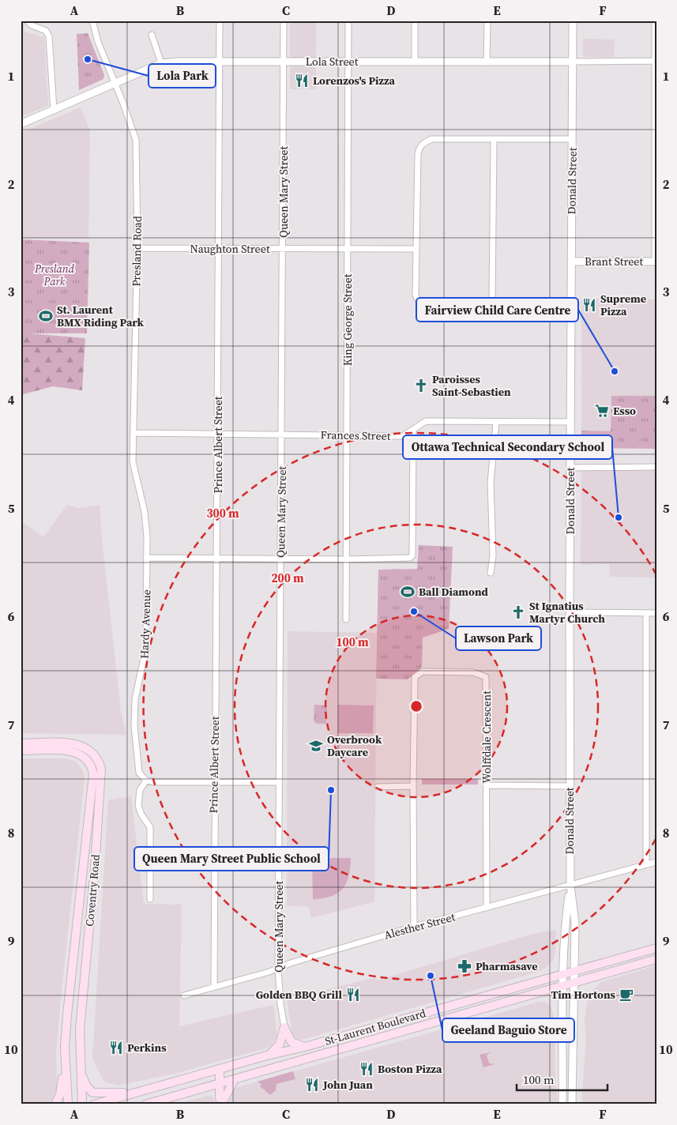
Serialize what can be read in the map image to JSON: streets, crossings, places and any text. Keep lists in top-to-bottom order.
{
  "streets": {
    "main road": ["Coventry Road", "St-Laurent Boulevard"],
    "street": [
      "Lola Street",
      "Donald Street",
      "Queen Mary Street",
      "Naughton Street",
      "Presland Road",
      "Brant Street",
      "King George Street",
      "Frances Street",
      "Prince Albert Street",
      "Hardy Avenue",
      "Wolffdale Crescent",
      "Alesther Street"
    ]
  },
  "crossings": [
    ["Lola Street", "Donald Street"],
    ["Lola Street", "Queen Mary Street"],
    ["Lola Street", "Presland Road"],
    ["Lola Street", "King George Street"],
    ["Lola Street", "Prince Albert Street"],
    ["Donald Street", "Brant Street"],
    ["Donald Street", "Frances Street"],
    ["Donald Street", "Alesther Street"],
    ["Donald Street", "St-Laurent Boulevard"],
    ["Queen Mary Street", "Naughton Street"],
    ["Queen Mary Street", "Frances Street"],
    ["Queen Mary Street", "Alesther Street"],
    ["Naughton Street", "Presland Road"],
    ["Naughton Street", "King George Street"],
    ["Naughton Street", "Prince Albert Street"],
    ["Presland Road", "Frances Street"],
    ["Presland Road", "Hardy Avenue"],
    ["King George Street", "Frances Street"],
    ["Frances Street", "Prince Albert Street"],
    ["Prince Albert Street", "Alesther Street"],
    ["Wolffdale Crescent", "Alesther Street"]
  ],
  "parks": ["Presland Park"],
  "places": {
    "other": [
      "Lola Park",
      "Fairview Child Care Centre",
      "Ottawa Technical Secondary School",
      "Lawson Park",
      "Queen Mary Street Public School",
      "Geeland Baguio Store"
    ],
    "restaurant": [
      "Lorenzos's Pizza",
      "Supreme Pizza",
      "Golden BBQ Grill",
      "Perkins",
      "Boston Pizza",
      "John Juan"
    ],
    "sports": ["St. Laurent BMX Riding Park", "Ball Diamond"],
    "church": ["Paroisses Saint-Sebastien", "St Ignatius Martyr Church"],
    "supermarket": ["Esso"],
    "school or university": ["Overbrook Daycare"],
    "pharmacy": ["Pharmasave"],
    "cafe": ["Tim Hortons"]
  },
  "scale_bar": "100 m",
  "grid": {
    "columns": [
      "A",
      "B",
      "C",
      "D",
      "E",
      "F"
    ],
    "rows": [
      "1",
      "2",
      "3",
      "4",
      "5",
      "6",
      "7",
      "8",
      "9",
      "10"
    ]
  },
  "rings": ["300 m", "200 m", "100 m"]
}
